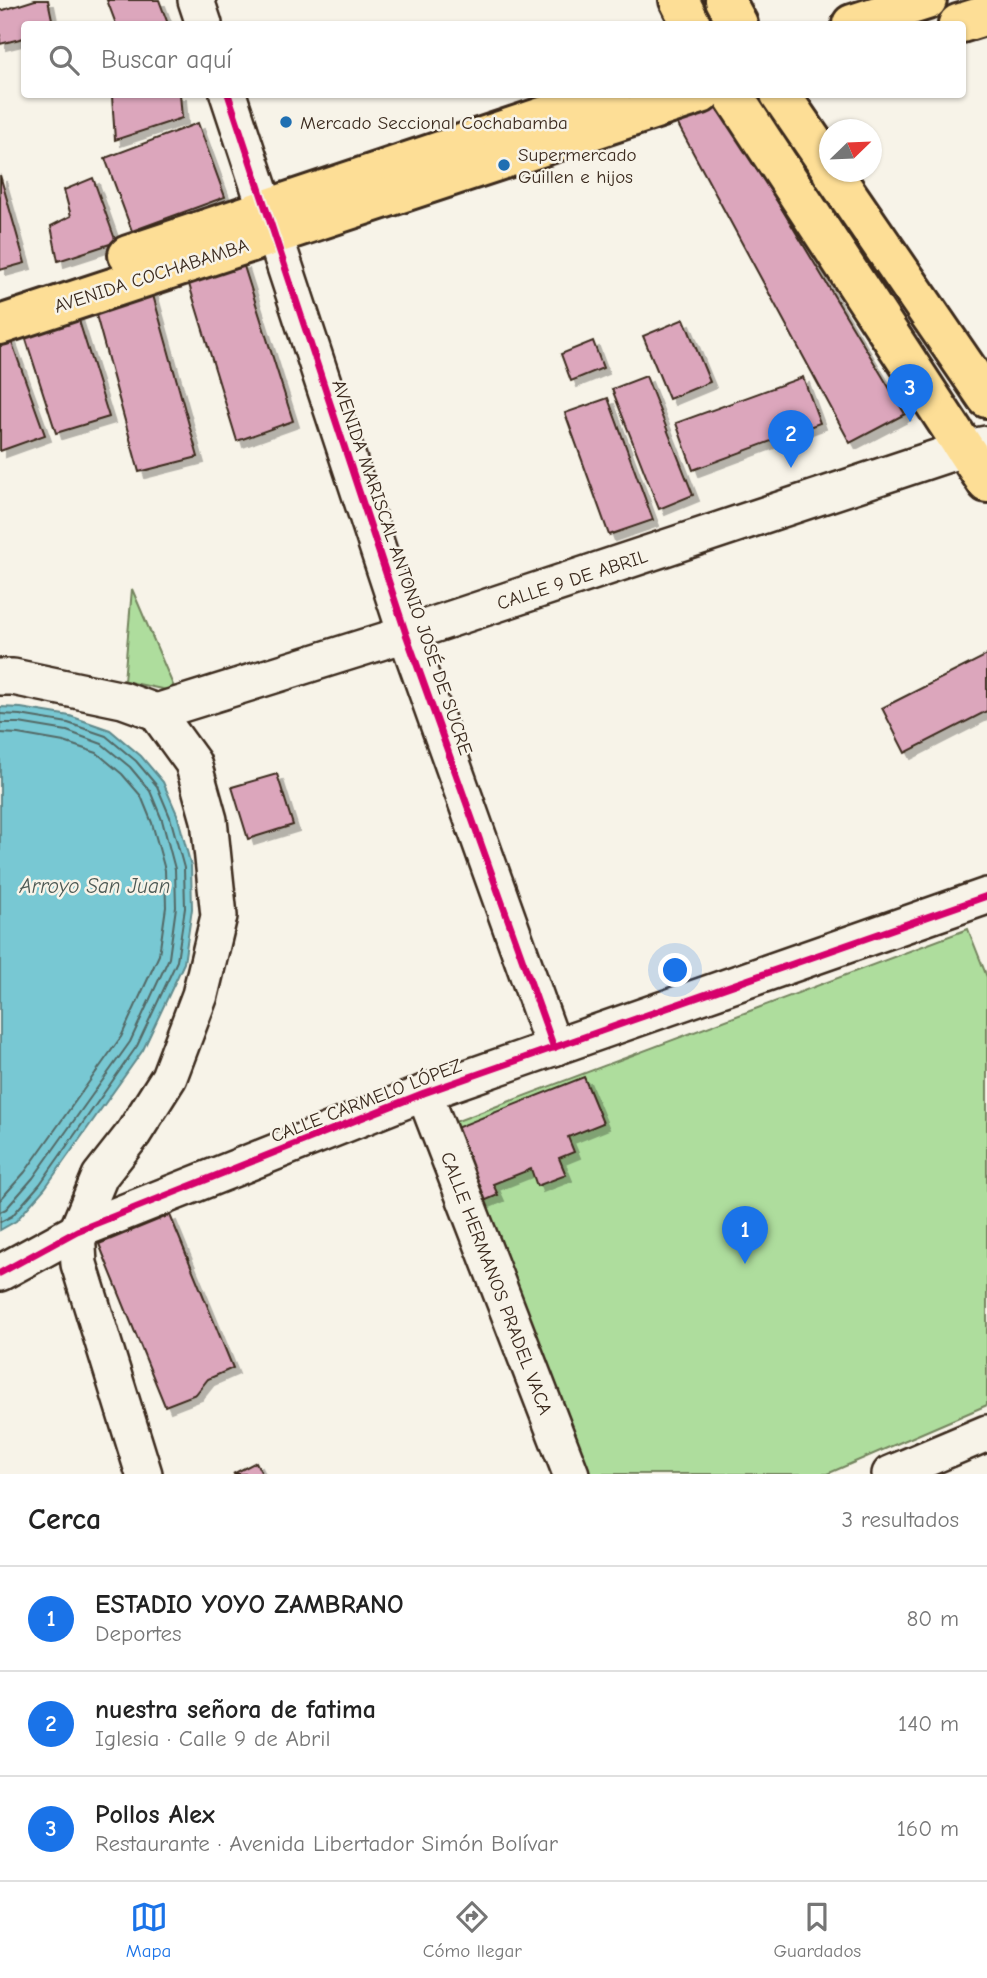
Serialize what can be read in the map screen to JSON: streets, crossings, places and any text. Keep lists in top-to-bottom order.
{
  "streets": {
    "main road": ["AVENIDA COCHABAMBA"],
    "street": [
      "AVENIDA MARISCAL ANTONIO JOSÉ DE SUCRE",
      "CALLE 9 DE ABRIL",
      "CALLE CARMELO LÓPEZ",
      "CALLE HERMANOS PRADEL VACA"
    ]
  },
  "crossings": [
    ["AVENIDA COCHABAMBA", "AVENIDA MARISCAL ANTONIO JOSÉ DE SUCRE"],
    ["AVENIDA MARISCAL ANTONIO JOSÉ DE SUCRE", "CALLE 9 DE ABRIL"],
    ["AVENIDA MARISCAL ANTONIO JOSÉ DE SUCRE", "CALLE CARMELO LÓPEZ"],
    ["CALLE CARMELO LÓPEZ", "CALLE HERMANOS PRADEL VACA"]
  ],
  "water": ["Arroyo San Juan"],
  "places": ["Mercado Seccional Cochabamba", "Supermercado Guillen e hijos"],
  "north": "top right",
  "page": {
    "search": "Buscar aquí",
    "pins": ["3", "2", "1"],
    "heading": ["Cerca", "3 resultados"],
    "list": [
      {
        "mark": "1",
        "name": "ESTADIO YOYO ZAMBRANO",
        "note": "Deportes",
        "value": "80 m"
      },
      {
        "mark": "2",
        "name": "nuestra señora de fatima",
        "note": "Iglesia · Calle 9 de Abril",
        "value": "140 m"
      },
      {
        "mark": "3",
        "name": "Pollos Alex",
        "note": "Restaurante · Avenida Libertador Simón Bolívar",
        "value": "160 m"
      }
    ],
    "nav": ["Mapa", "Cómo llegar", "Guardados"]
  }
}
